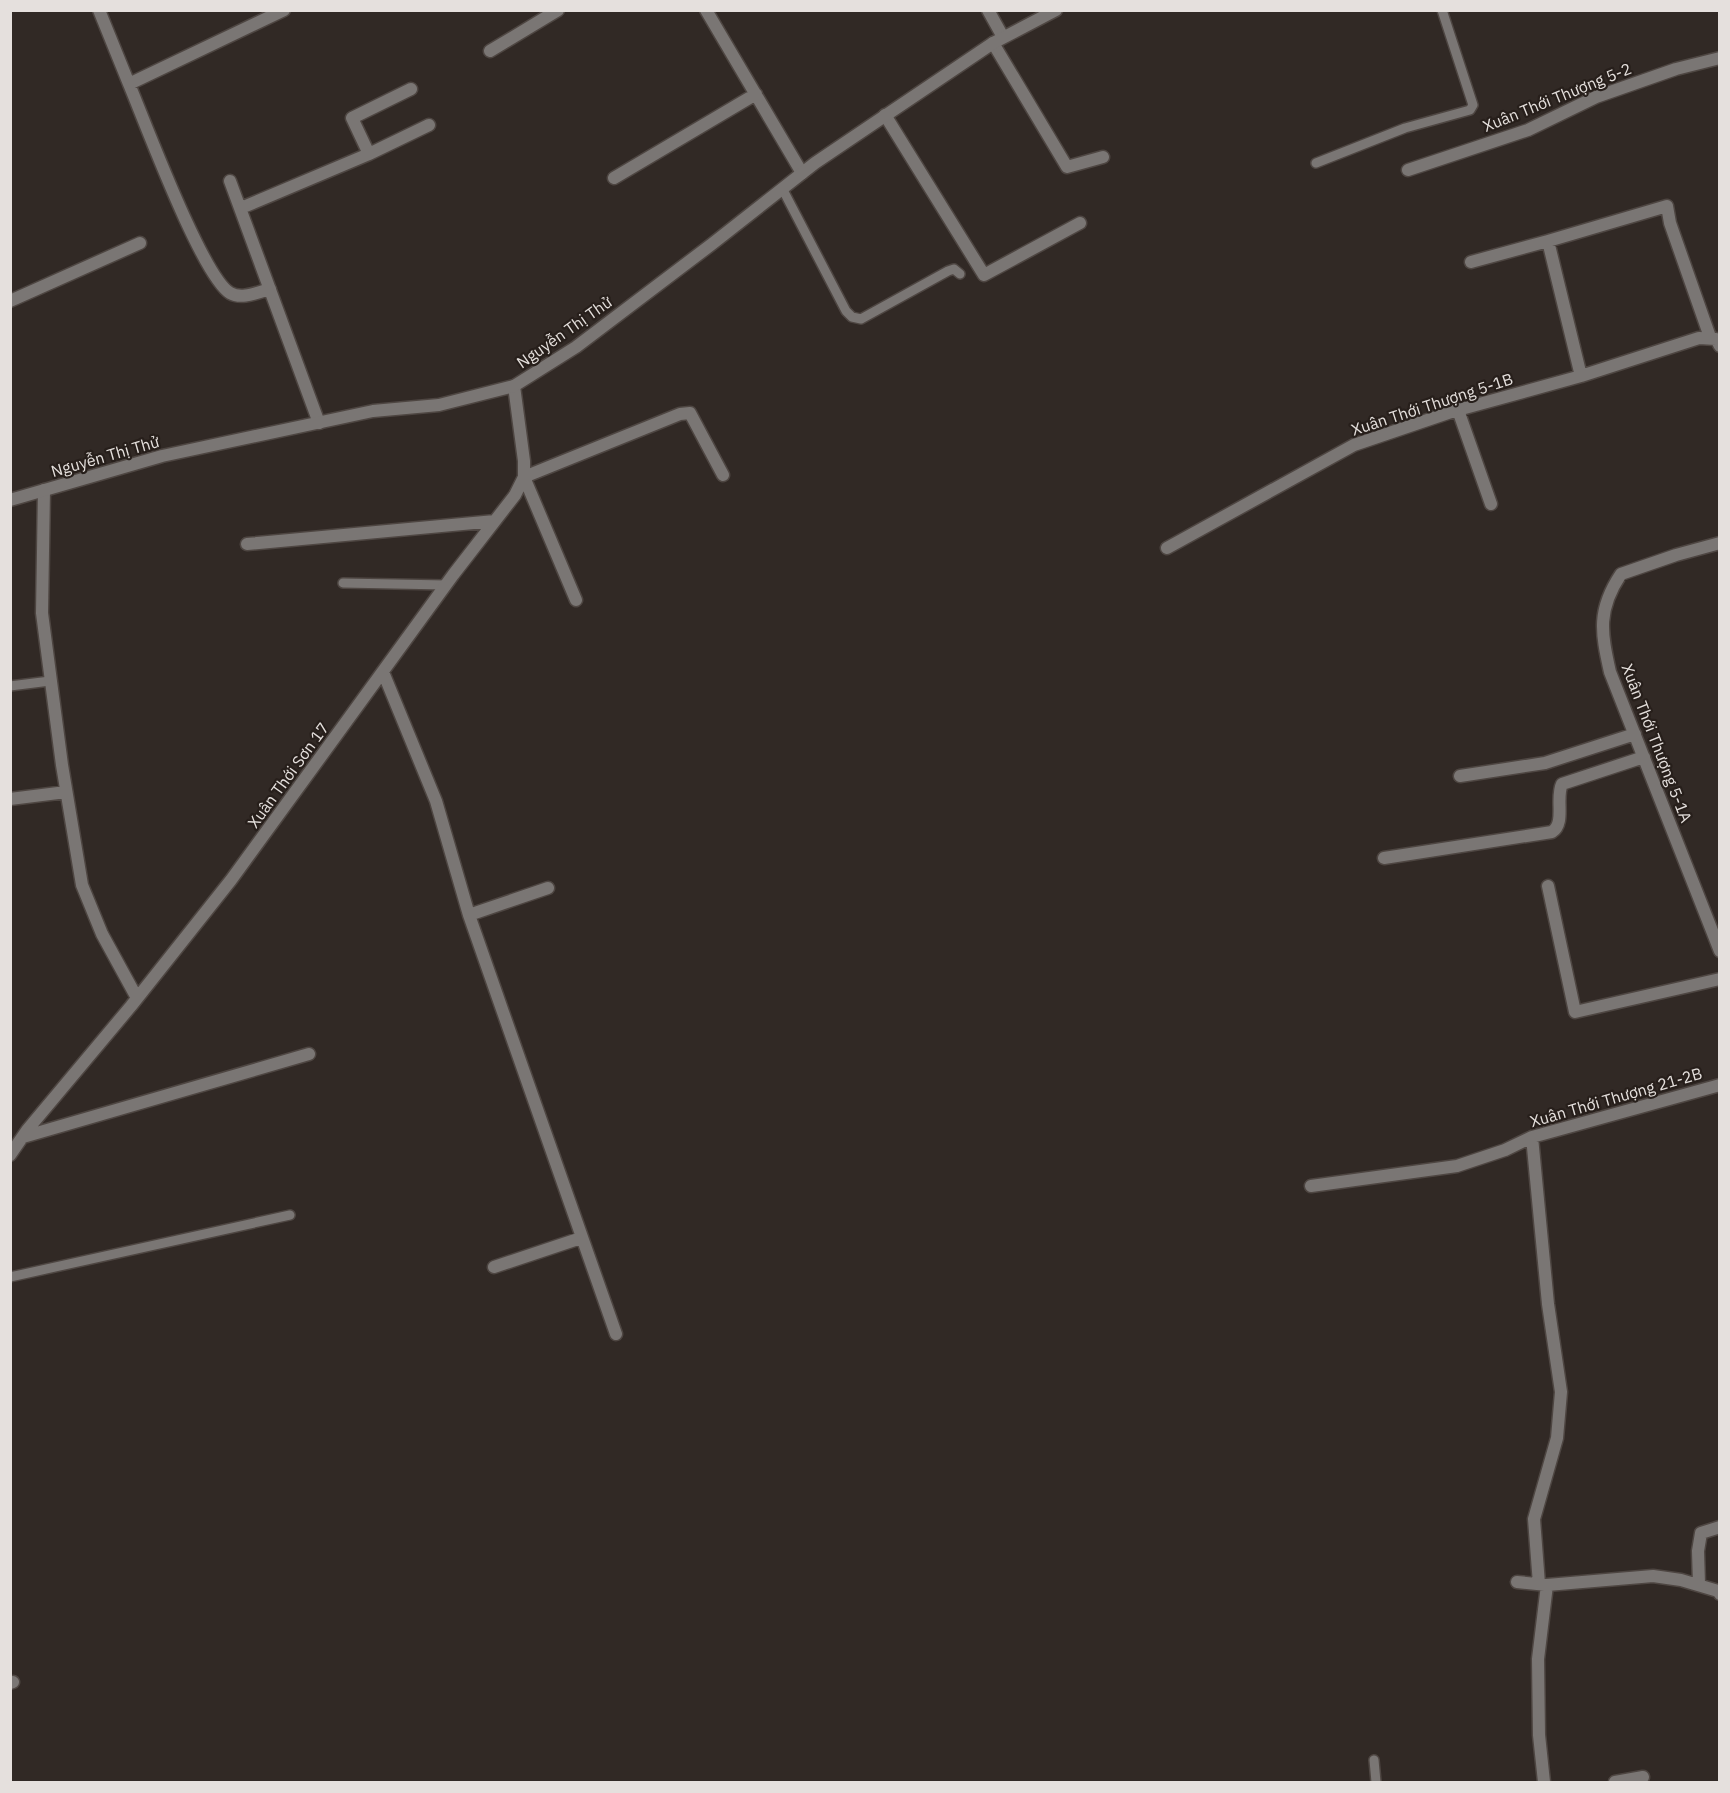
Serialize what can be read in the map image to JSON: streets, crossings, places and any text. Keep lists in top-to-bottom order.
{
  "streets": {
    "street": [
      "Xuân Thới Thượng 5-2",
      "Nguyễn Thị Thử",
      "Xuân Thới Thượng 5-1B",
      "Xuân Thới Thượng 5-1A",
      "Xuân Thới Sơn 17",
      "Xuân Thới Thượng 21-2B"
    ]
  }
}
